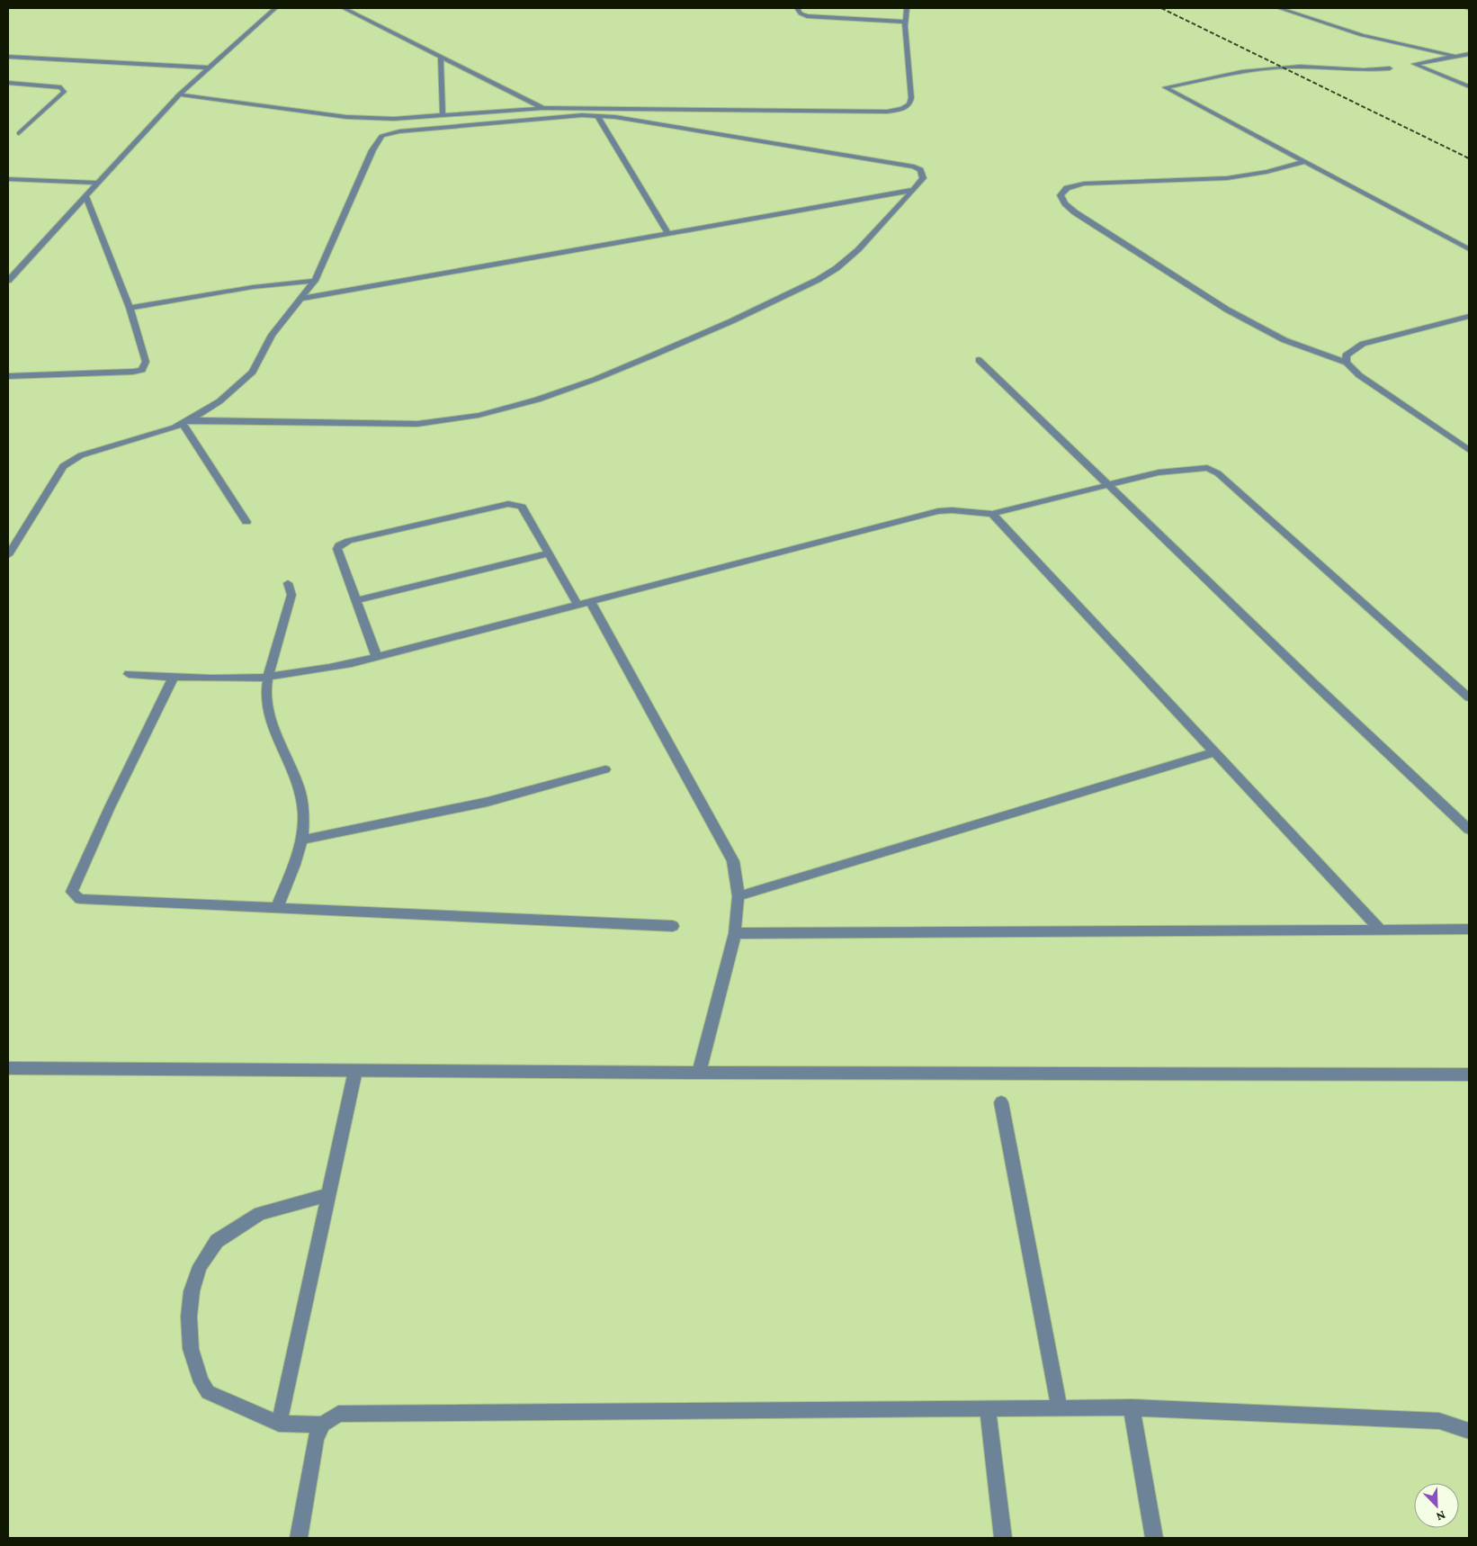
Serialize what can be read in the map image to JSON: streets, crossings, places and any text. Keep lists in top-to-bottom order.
{
  "north": "bottom right"
}
